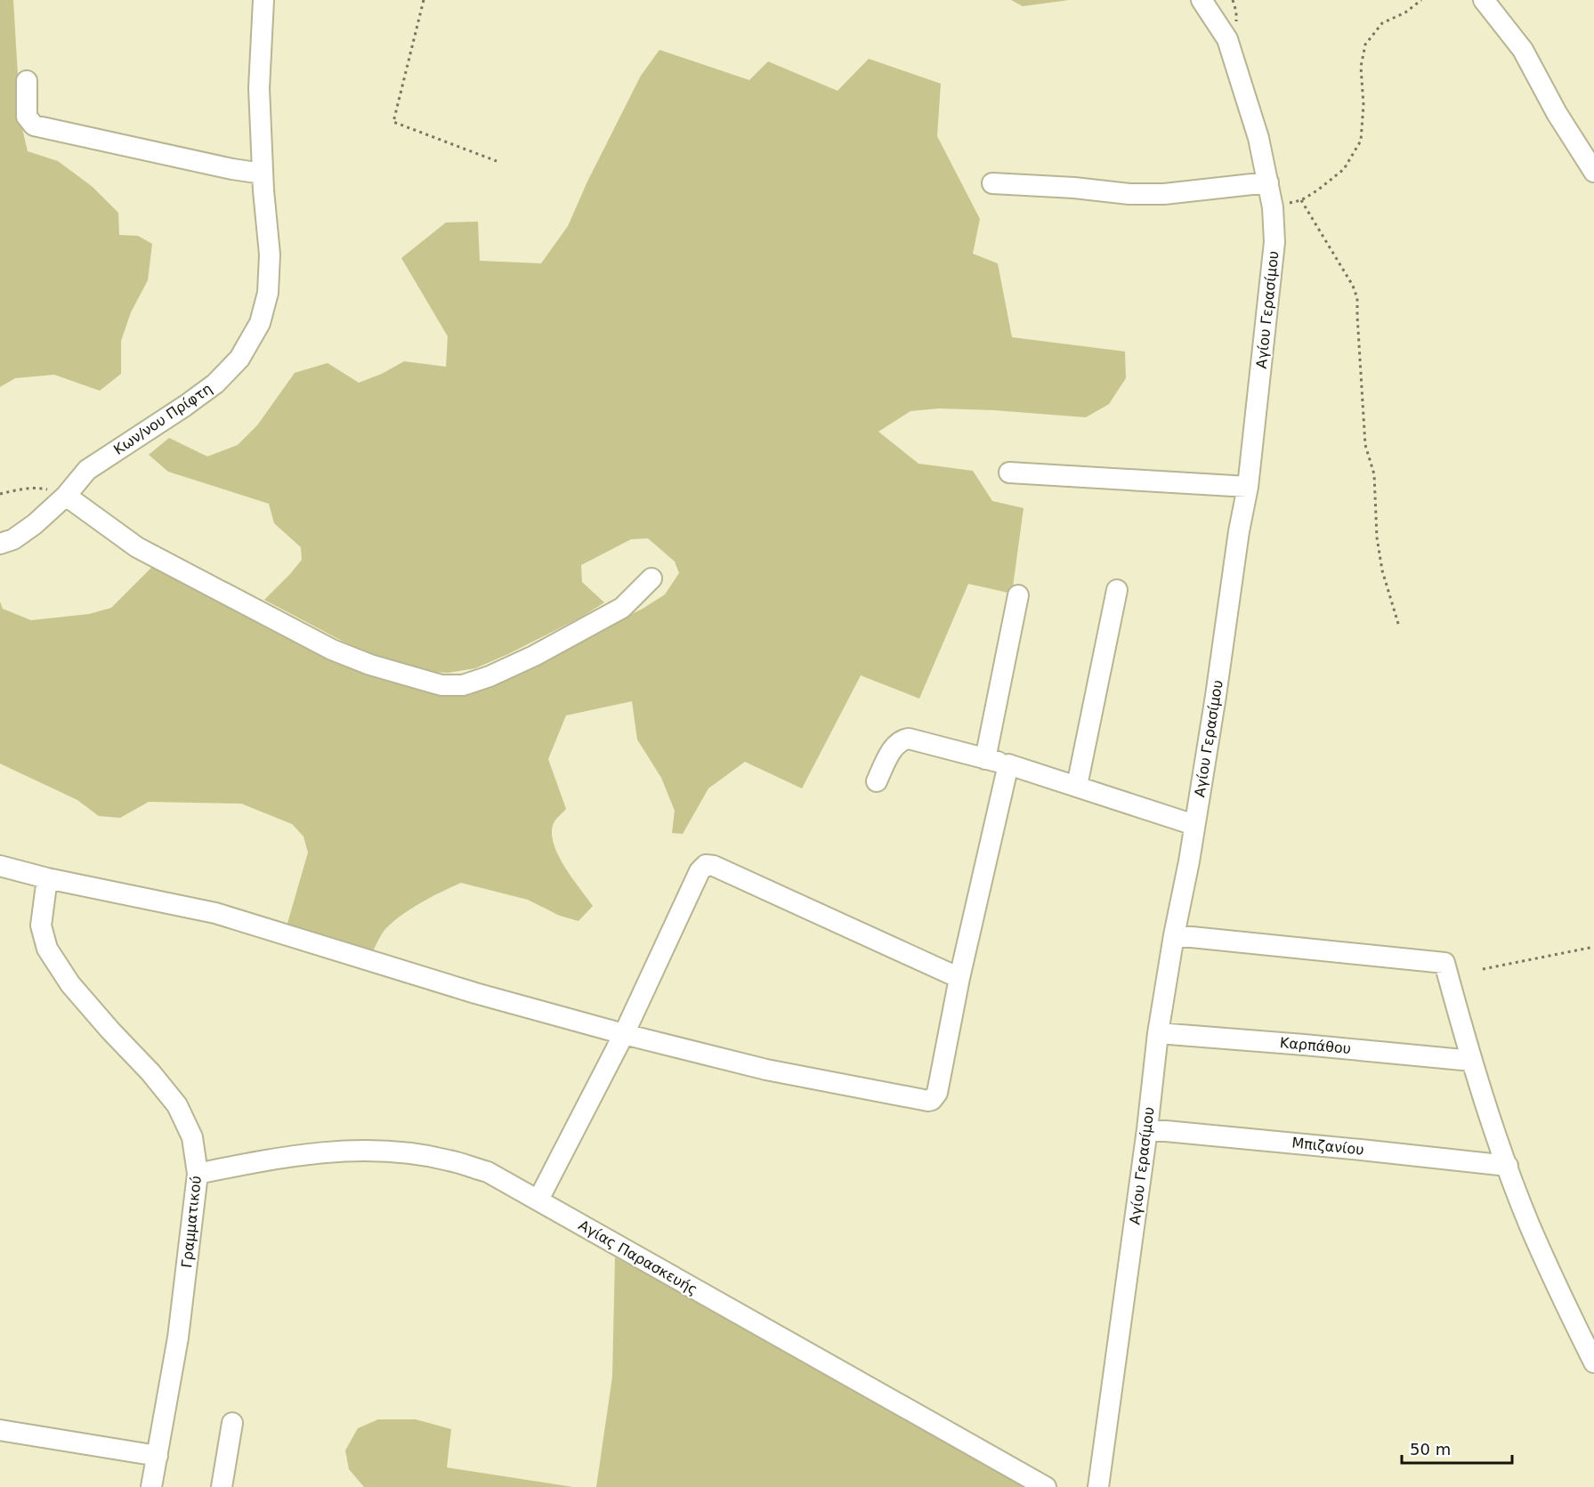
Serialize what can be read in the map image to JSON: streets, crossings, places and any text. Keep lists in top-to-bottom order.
{
  "streets": {
    "street": [
      "Αγίου Γερασίμου",
      "Κων/νου Πρίφτη",
      "Καρπάθου",
      "Μπιζανίου",
      "Γραμματικού",
      "Αγίας Παρασκευής"
    ]
  },
  "crossings": [
    ["Αγίου Γερασίμου", "Καρπάθου"],
    ["Αγίου Γερασίμου", "Μπιζανίου"],
    ["Γραμματικού", "Αγίας Παρασκευής"]
  ],
  "scale_bar": "50 m"
}
